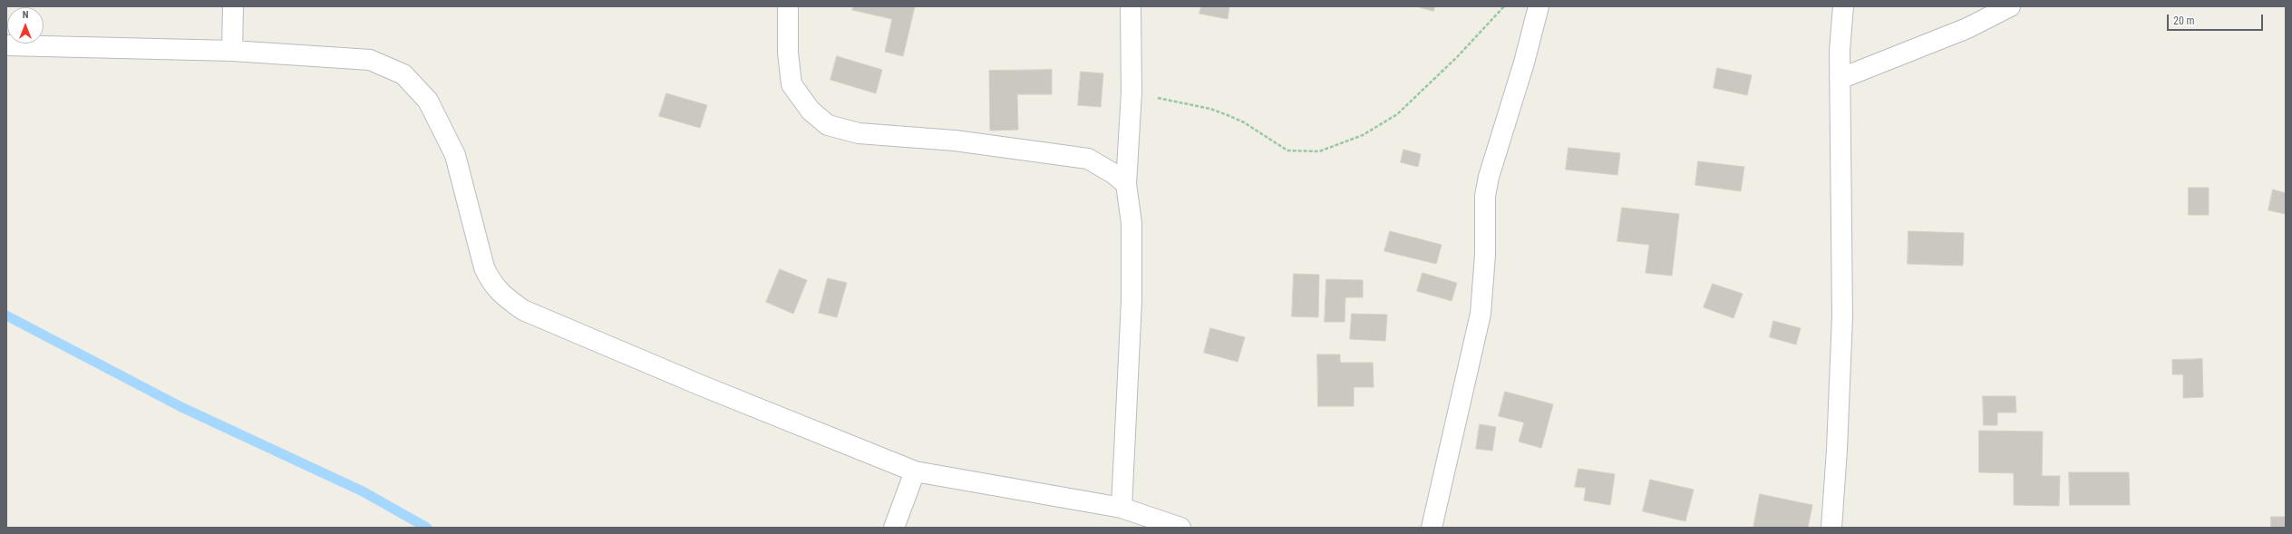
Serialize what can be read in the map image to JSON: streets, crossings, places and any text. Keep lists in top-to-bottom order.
{
  "scale_bar": "20 m",
  "north": "top"
}
